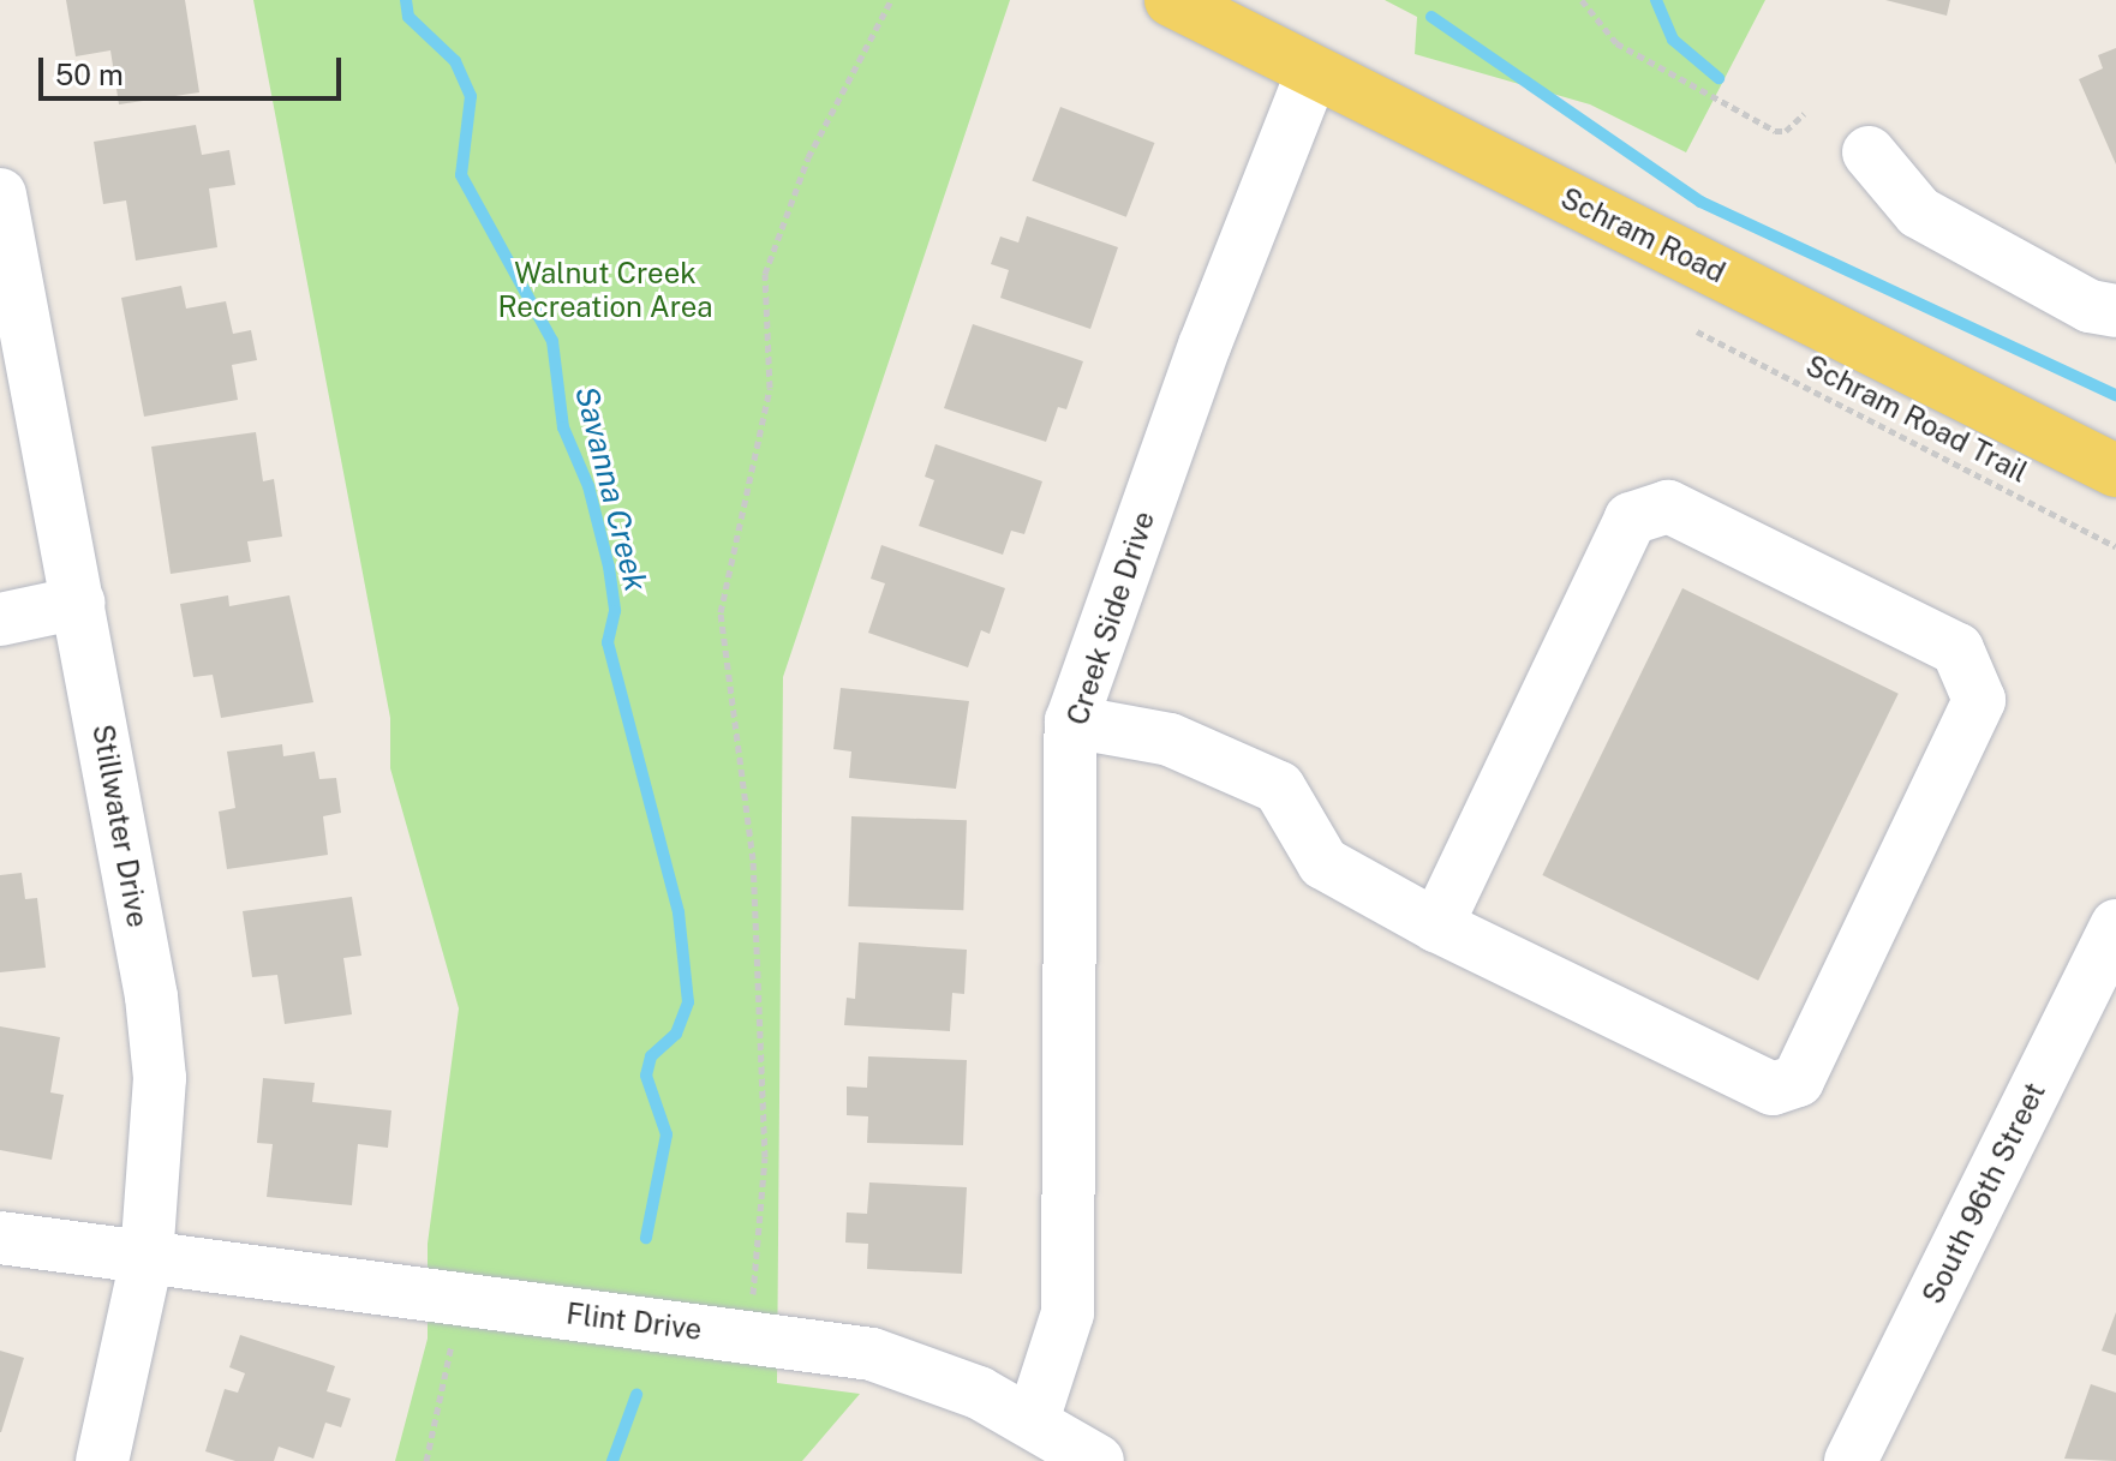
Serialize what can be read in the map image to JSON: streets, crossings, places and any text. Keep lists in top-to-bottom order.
{
  "streets": {
    "main road": ["Schram Road"],
    "street": [
      "Creek Side Drive",
      "Stillwater Drive",
      "South 96th Street",
      "Flint Drive"
    ],
    "path": ["Schram Road Trail"]
  },
  "crossings": [
    ["Schram Road", "Creek Side Drive"],
    ["Creek Side Drive", "Flint Drive"],
    ["Stillwater Drive", "Flint Drive"]
  ],
  "water": ["Savanna Creek"],
  "parks": ["Walnut Creek Recreation Area"],
  "scale_bar": "50 m"
}
